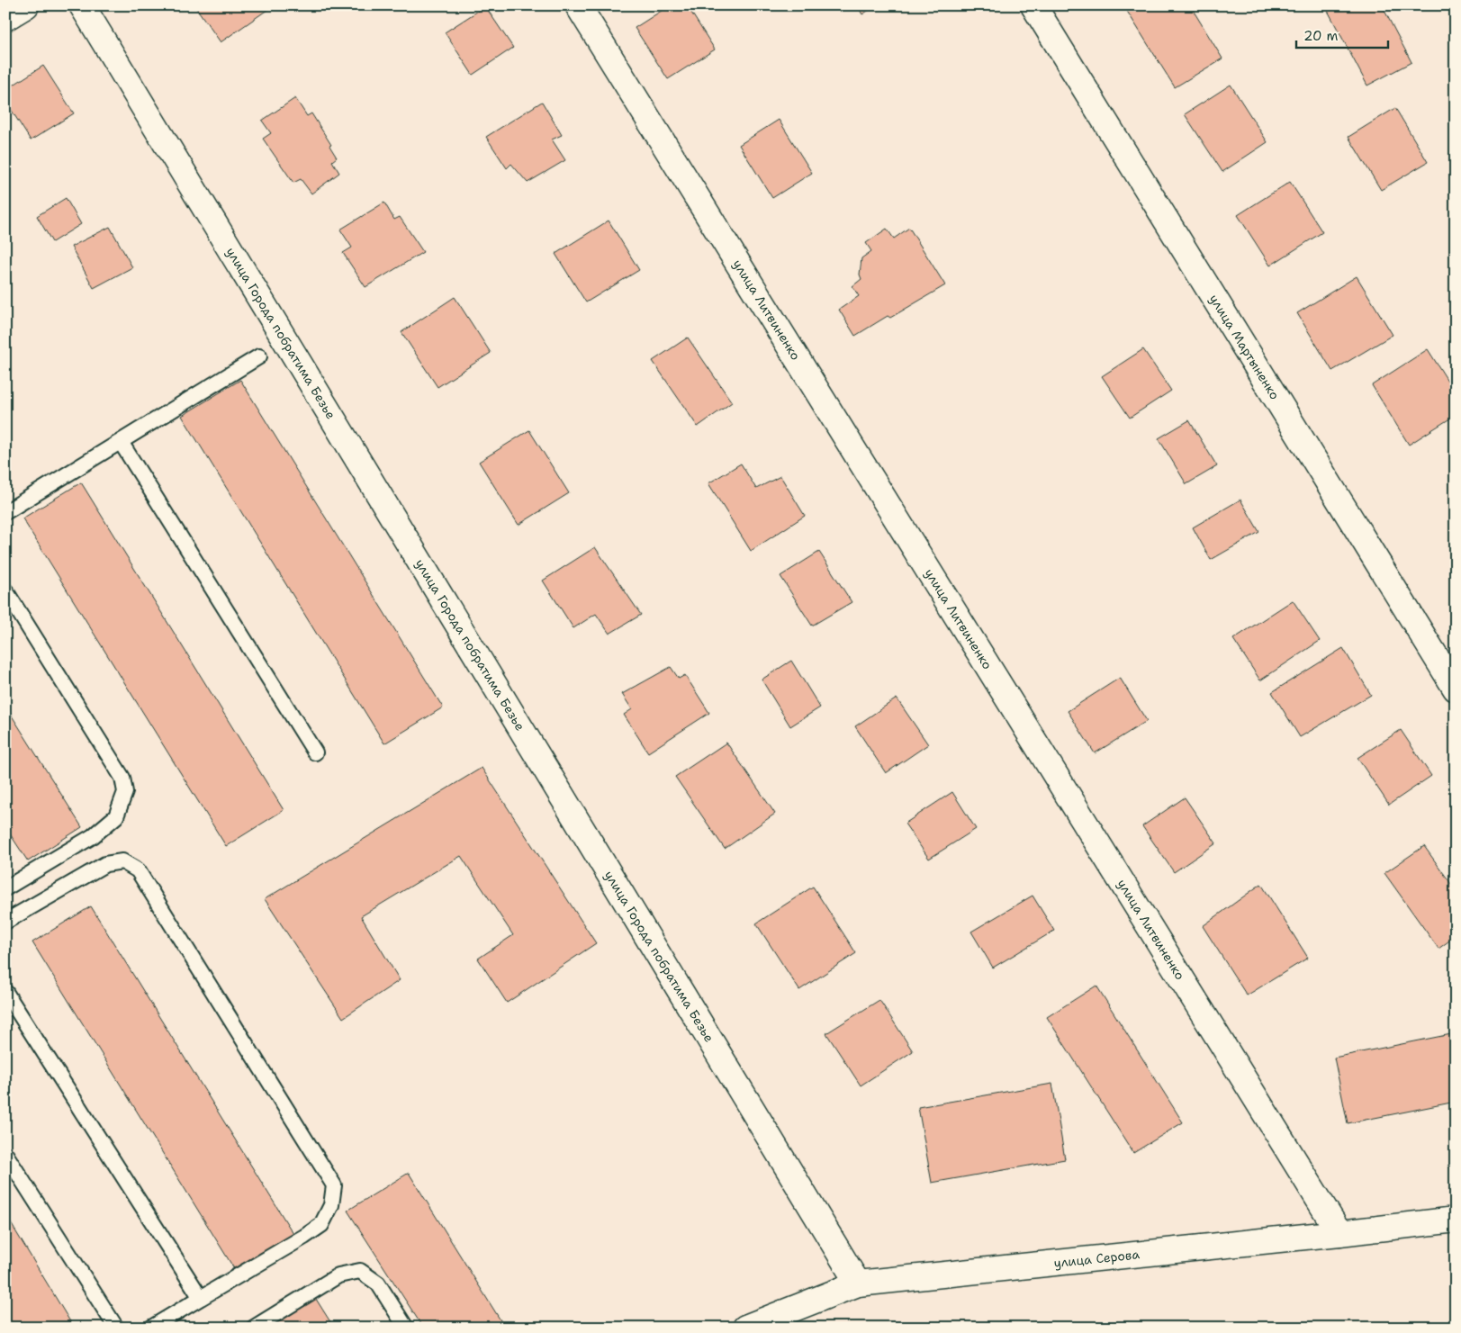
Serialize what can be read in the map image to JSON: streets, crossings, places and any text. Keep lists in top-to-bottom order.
{
  "streets": {
    "street": [
      "улица Литвиненко",
      "улица Города побратима Безье",
      "улица Мартыненко",
      "улица Серова"
    ]
  },
  "crossings": [
    ["улица Литвиненко", "улица Серова"],
    ["улица Города побратима Безье", "улица Серова"]
  ],
  "scale_bar": "20 m"
}
